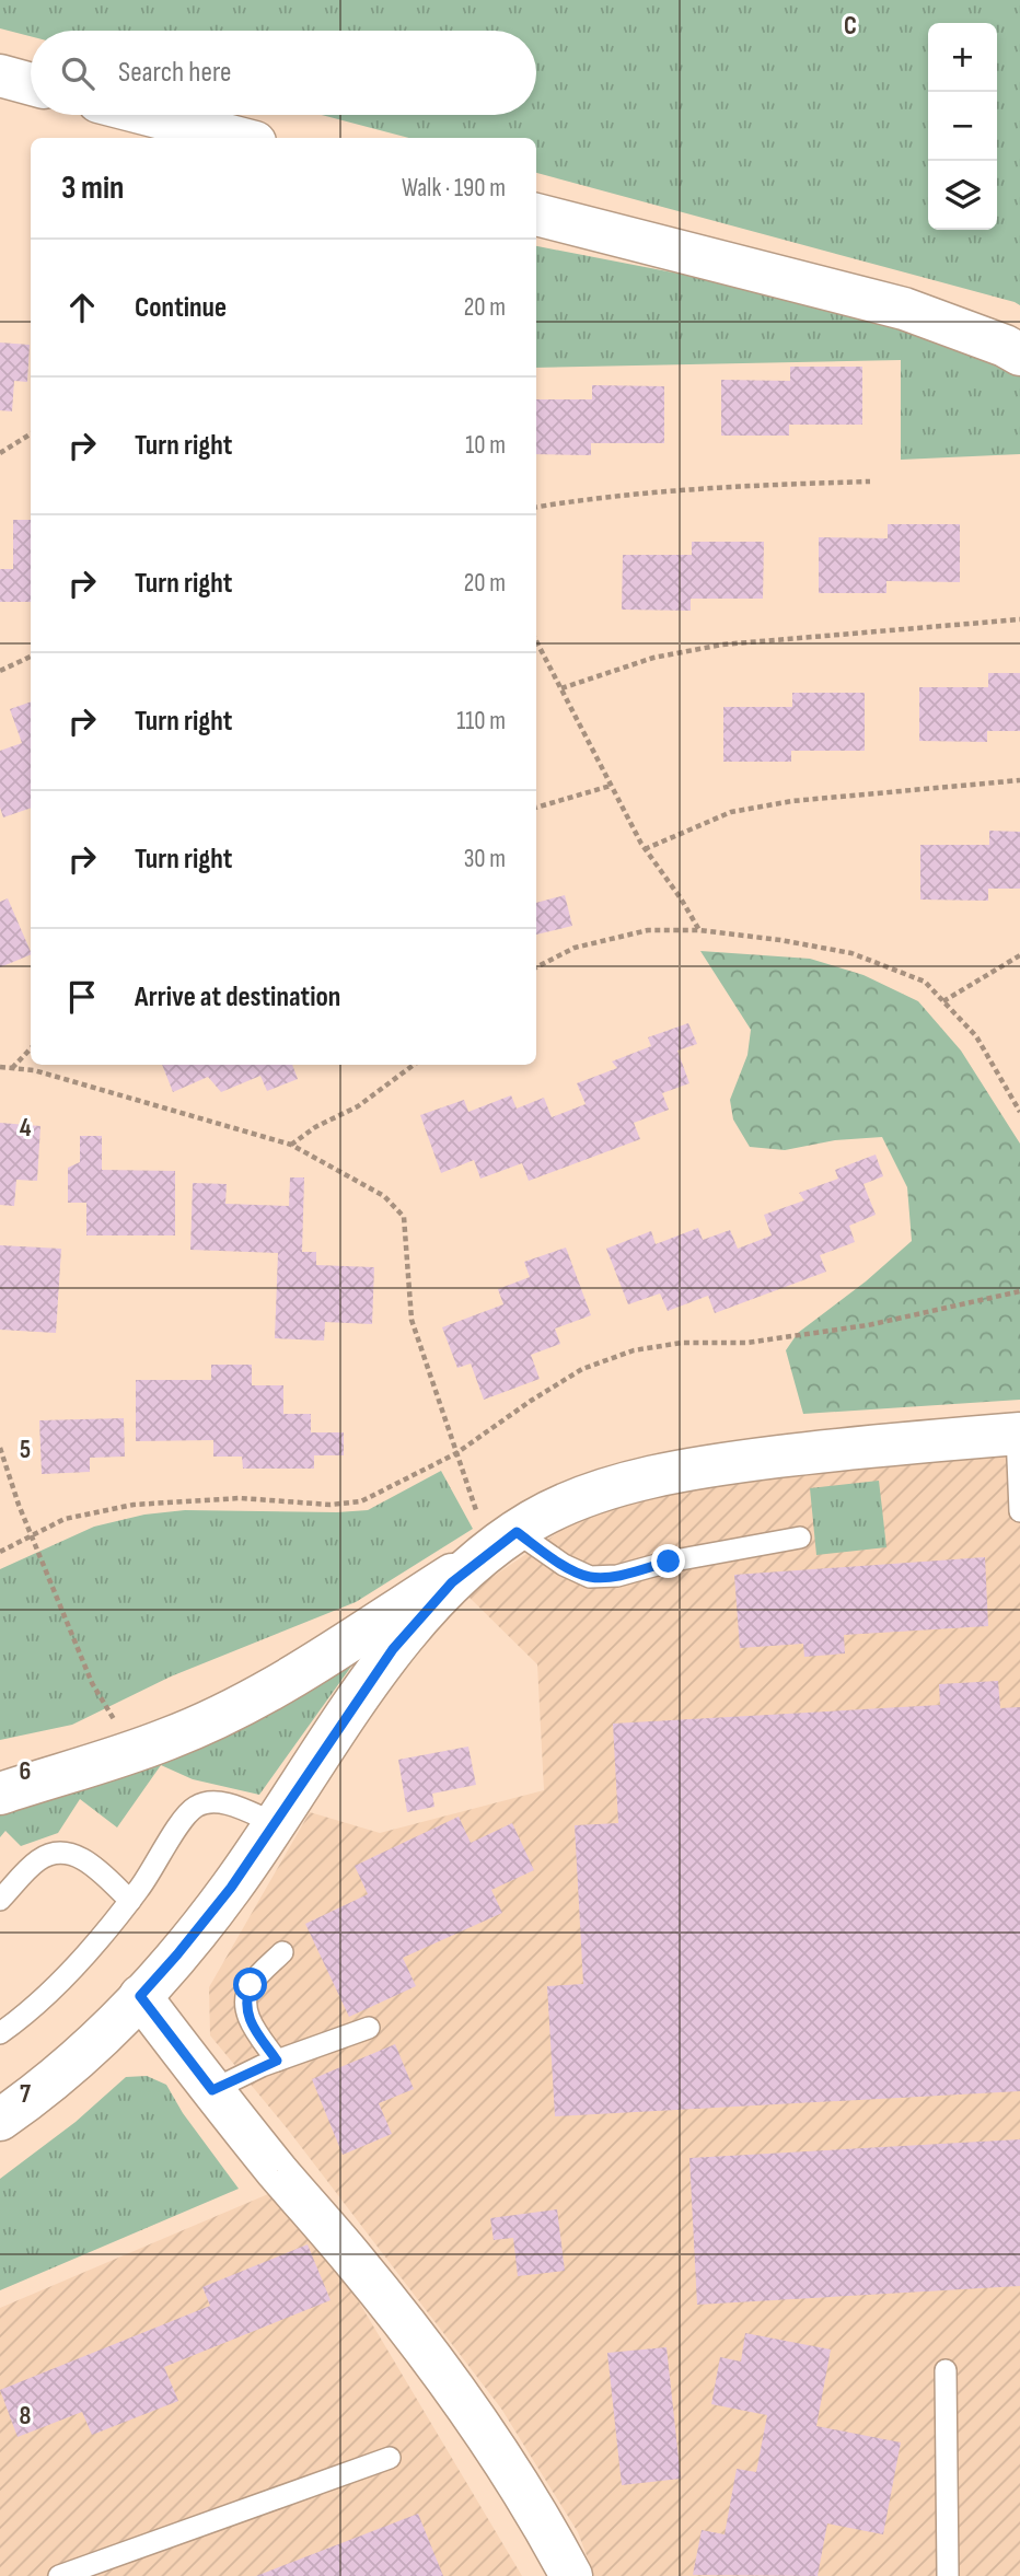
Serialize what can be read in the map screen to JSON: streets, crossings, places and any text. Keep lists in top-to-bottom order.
{
  "page": {
    "map_buttons": ["+", "−"],
    "search": "Search here",
    "heading": ["3 min", "Walk · 190 m"],
    "list": [
      ["Continue", "20 m"],
      ["Turn right", "10 m"],
      ["Turn right", "20 m"],
      ["Turn right", "110 m"],
      ["Turn right", "30 m"],
      "Arrive at destination"
    ]
  },
  "grid": {
    "columns": ["C"],
    "rows": [
      "4",
      "5",
      "6",
      "7",
      "8"
    ]
  }
}
